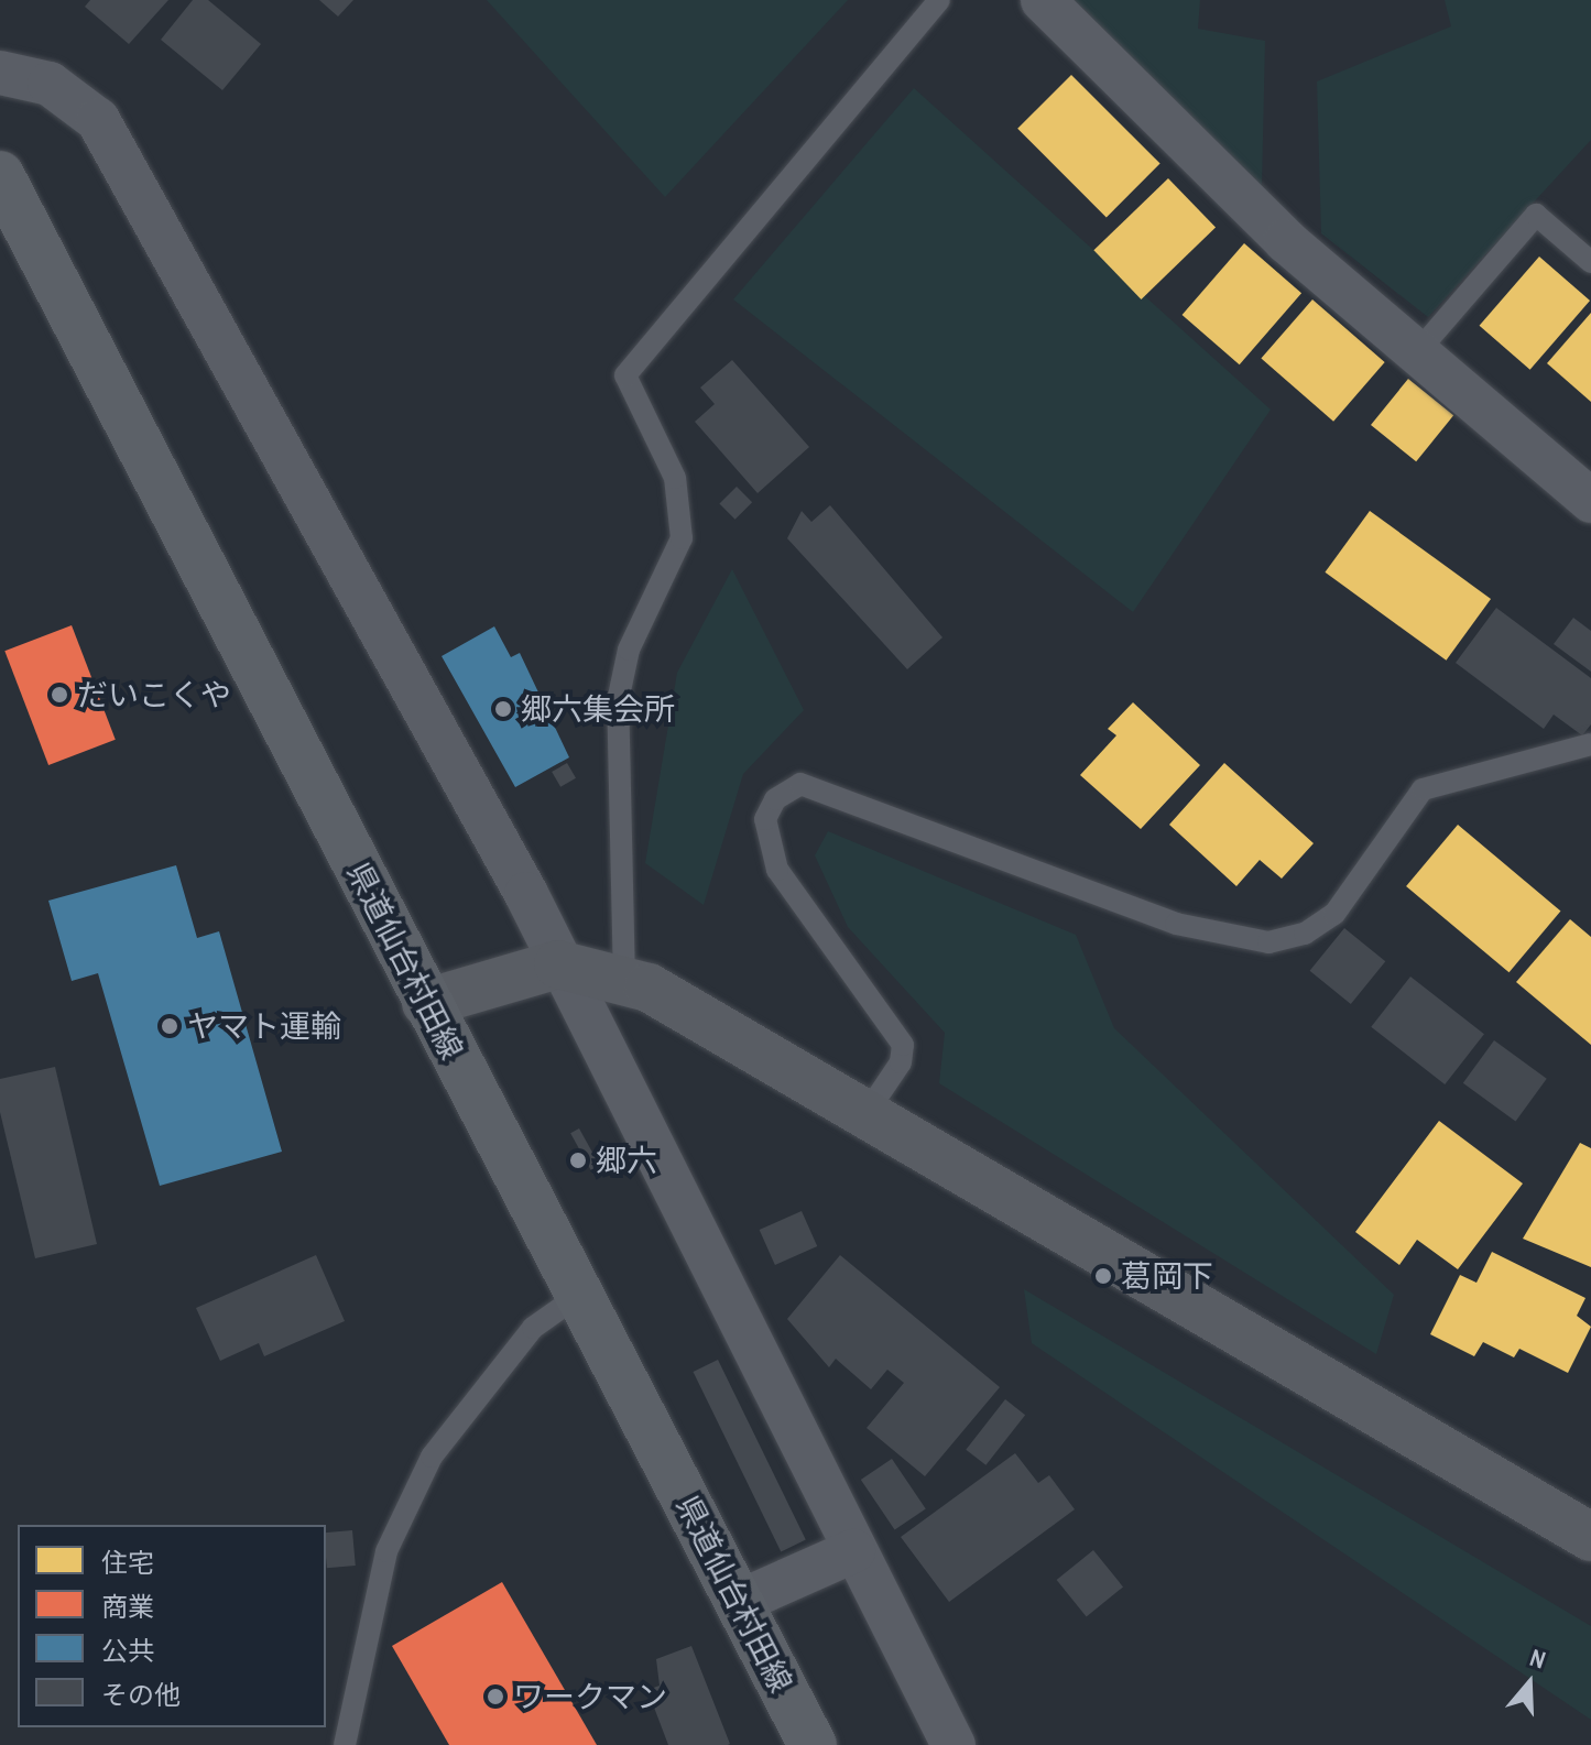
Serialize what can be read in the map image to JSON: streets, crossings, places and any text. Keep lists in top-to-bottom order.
{
  "streets": {
    "main road": ["県道仙台村田線"]
  },
  "places": [
    "だいこくや",
    "郷六集会所",
    "ヤマト運輸",
    "郷六",
    "葛岡下",
    "ワークマン"
  ],
  "legend": [
    "住宅",
    "商業",
    "公共",
    "その他"
  ],
  "north": "top"
}
